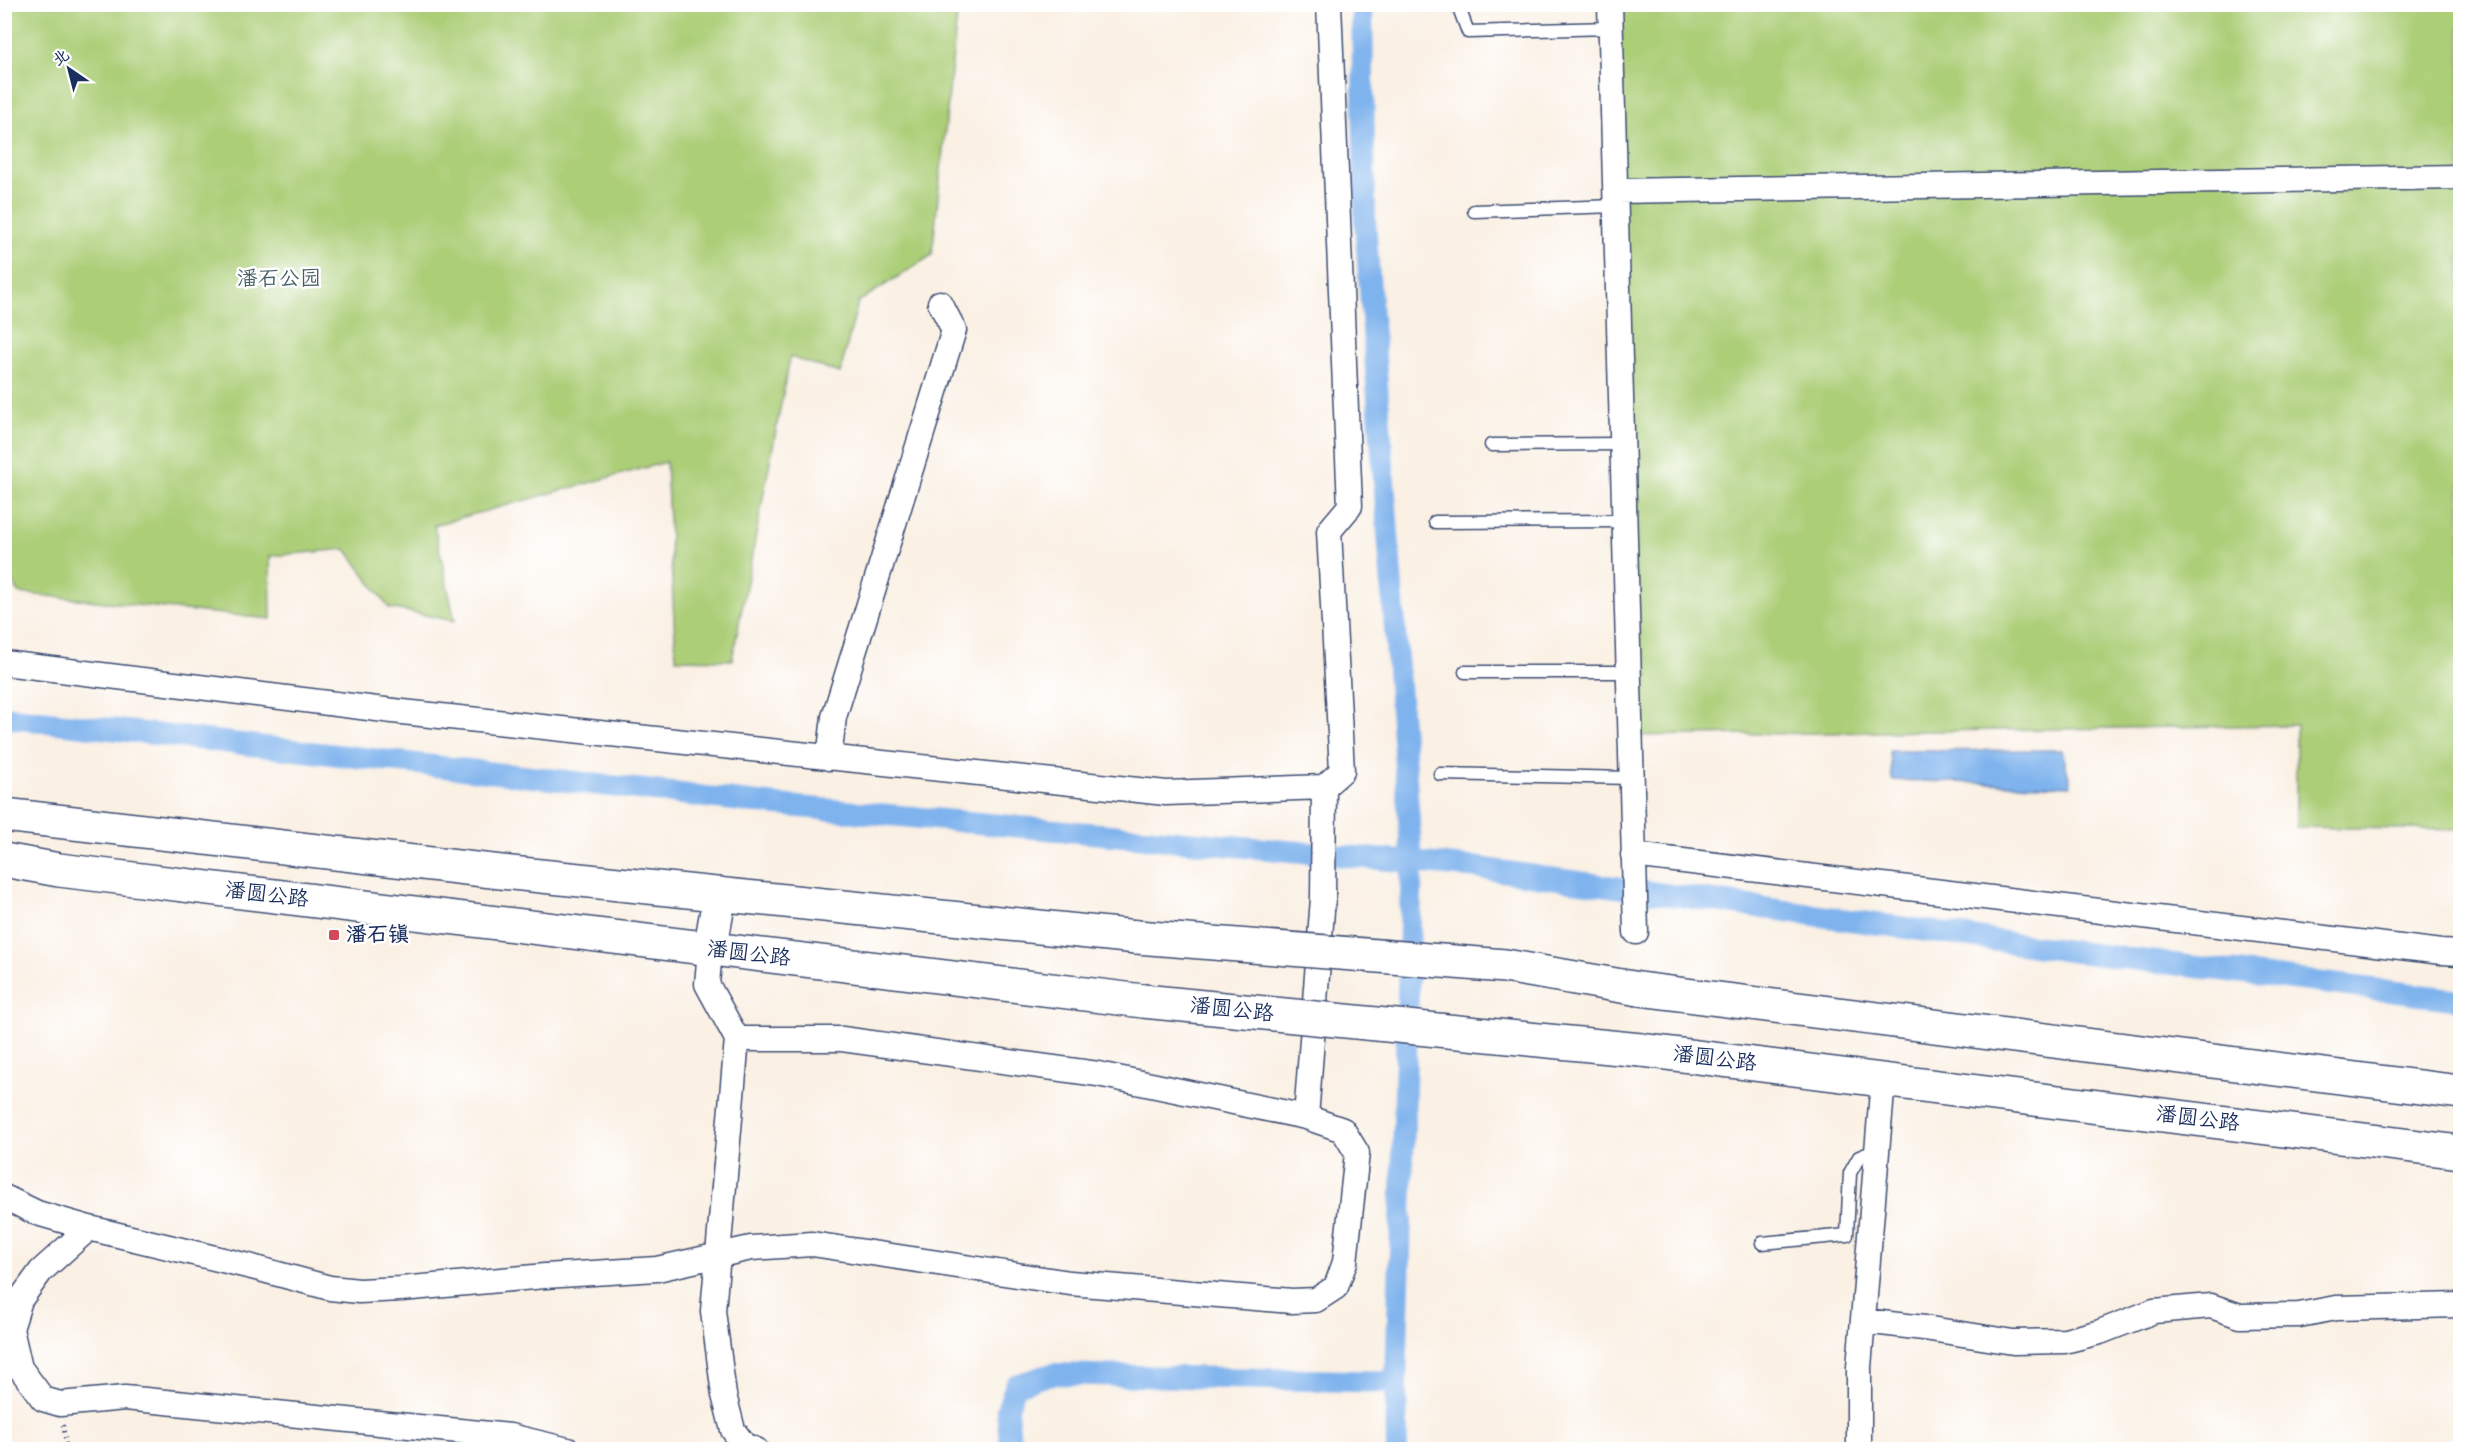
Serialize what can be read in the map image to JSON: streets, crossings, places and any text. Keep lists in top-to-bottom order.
{
  "streets": {
    "main road": ["潘圆公路"]
  },
  "parks": ["潘石公园"],
  "places": {
    "transit": ["潘石镇"]
  },
  "north": "top left"
}
